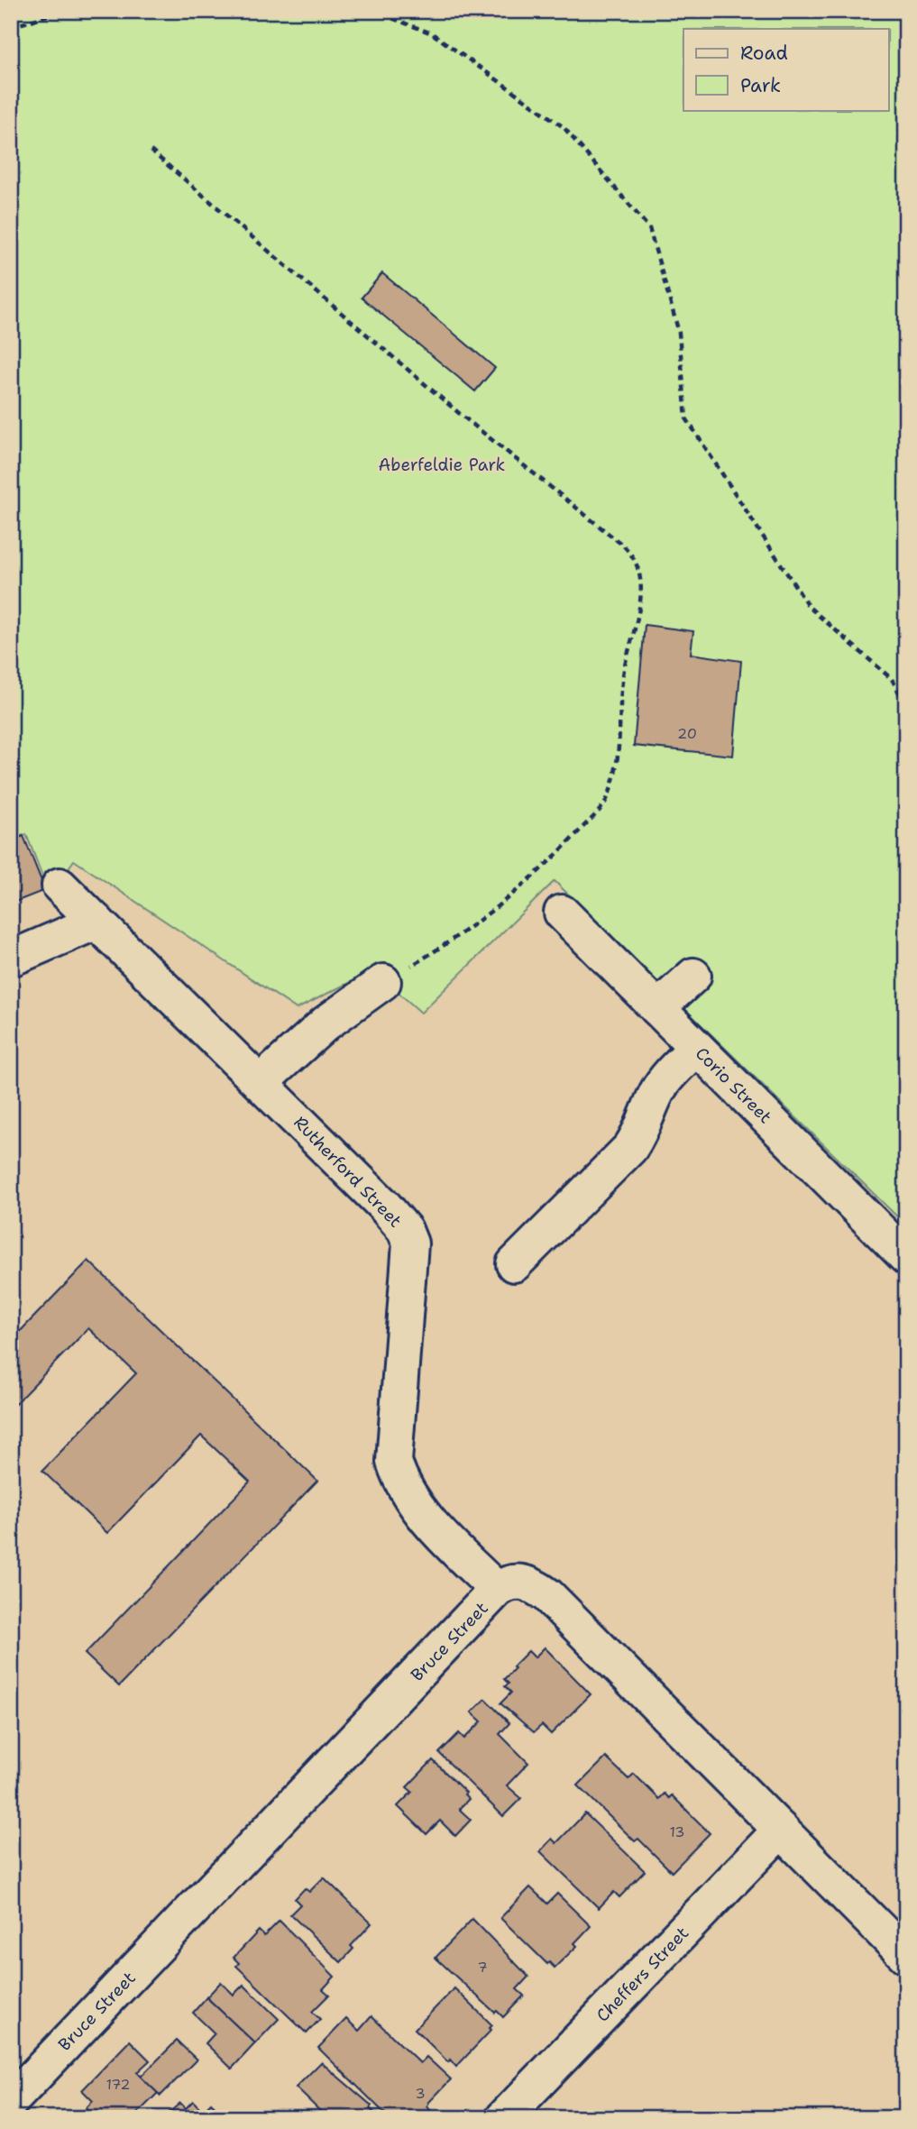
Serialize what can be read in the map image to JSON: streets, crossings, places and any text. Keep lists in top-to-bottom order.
{
  "streets": {
    "street": [
      "Corio Street",
      "Rutherford Street",
      "Bruce Street",
      "Cheffers Street"
    ]
  },
  "crossings": [
    ["Rutherford Street", "Bruce Street"],
    ["Bruce Street", "Cheffers Street"]
  ],
  "parks": ["Aberfeldie Park"],
  "house_numbers": [
    "20",
    "13",
    "7",
    "172",
    "3"
  ],
  "legend": ["Road", "Park"]
}
